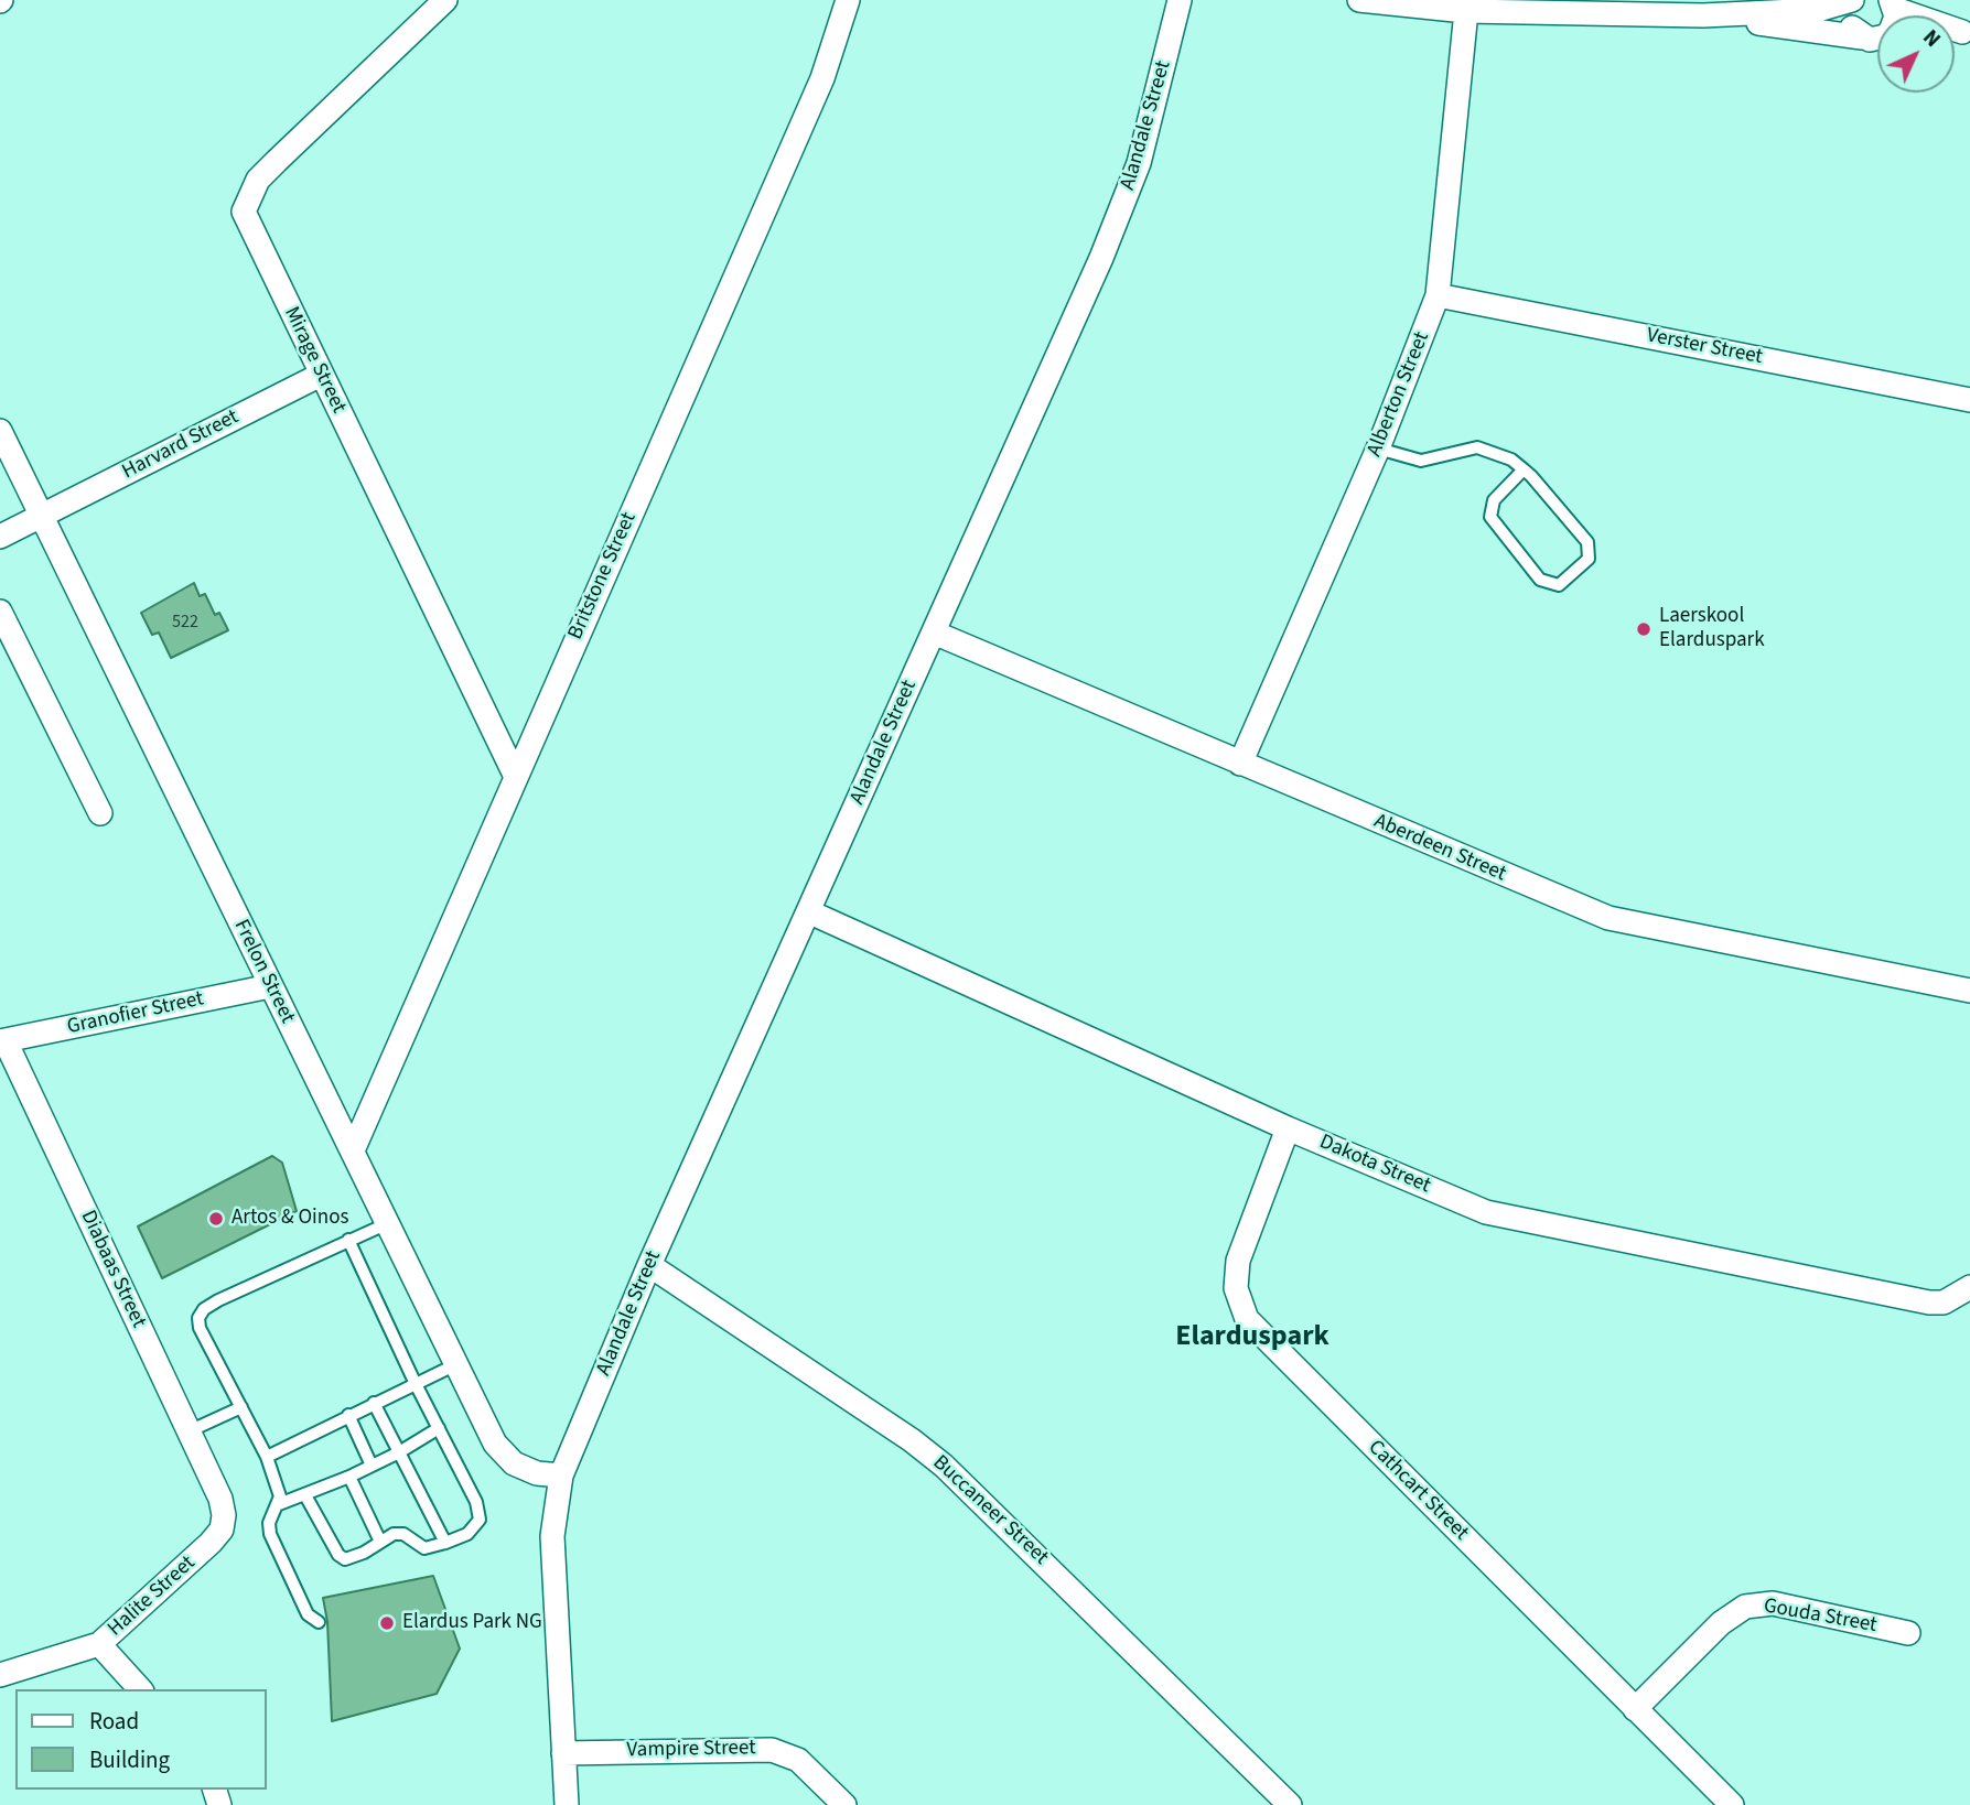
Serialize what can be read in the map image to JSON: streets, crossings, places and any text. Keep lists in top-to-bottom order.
{
  "streets": {
    "street": [
      "Alandale Street",
      "Verster Street",
      "Mirage Street",
      "Alberton Street",
      "Harvard Street",
      "Britstone Street",
      "Aberdeen Street",
      "Frelon Street",
      "Granofier Street",
      "Dakota Street",
      "Diabaas Street",
      "Cathcart Street",
      "Buccaneer Street",
      "Halite Street",
      "Gouda Street",
      "Vampire Street"
    ]
  },
  "crossings": [
    ["Alandale Street", "Aberdeen Street"],
    ["Alandale Street", "Frelon Street"],
    ["Alandale Street", "Dakota Street"],
    ["Alandale Street", "Buccaneer Street"],
    ["Alandale Street", "Vampire Street"],
    ["Verster Street", "Alberton Street"],
    ["Mirage Street", "Harvard Street"],
    ["Mirage Street", "Britstone Street"],
    ["Alberton Street", "Aberdeen Street"],
    ["Harvard Street", "Frelon Street"],
    ["Britstone Street", "Frelon Street"],
    ["Frelon Street", "Granofier Street"],
    ["Granofier Street", "Diabaas Street"],
    ["Dakota Street", "Cathcart Street"],
    ["Diabaas Street", "Halite Street"],
    ["Cathcart Street", "Gouda Street"]
  ],
  "districts": ["Elarduspark"],
  "places": ["Laerskool Elarduspark", "Artos & Oinos", "Elardus Park NG"],
  "house_numbers": ["522"],
  "legend": ["Road", "Building"],
  "north": "top right"
}
